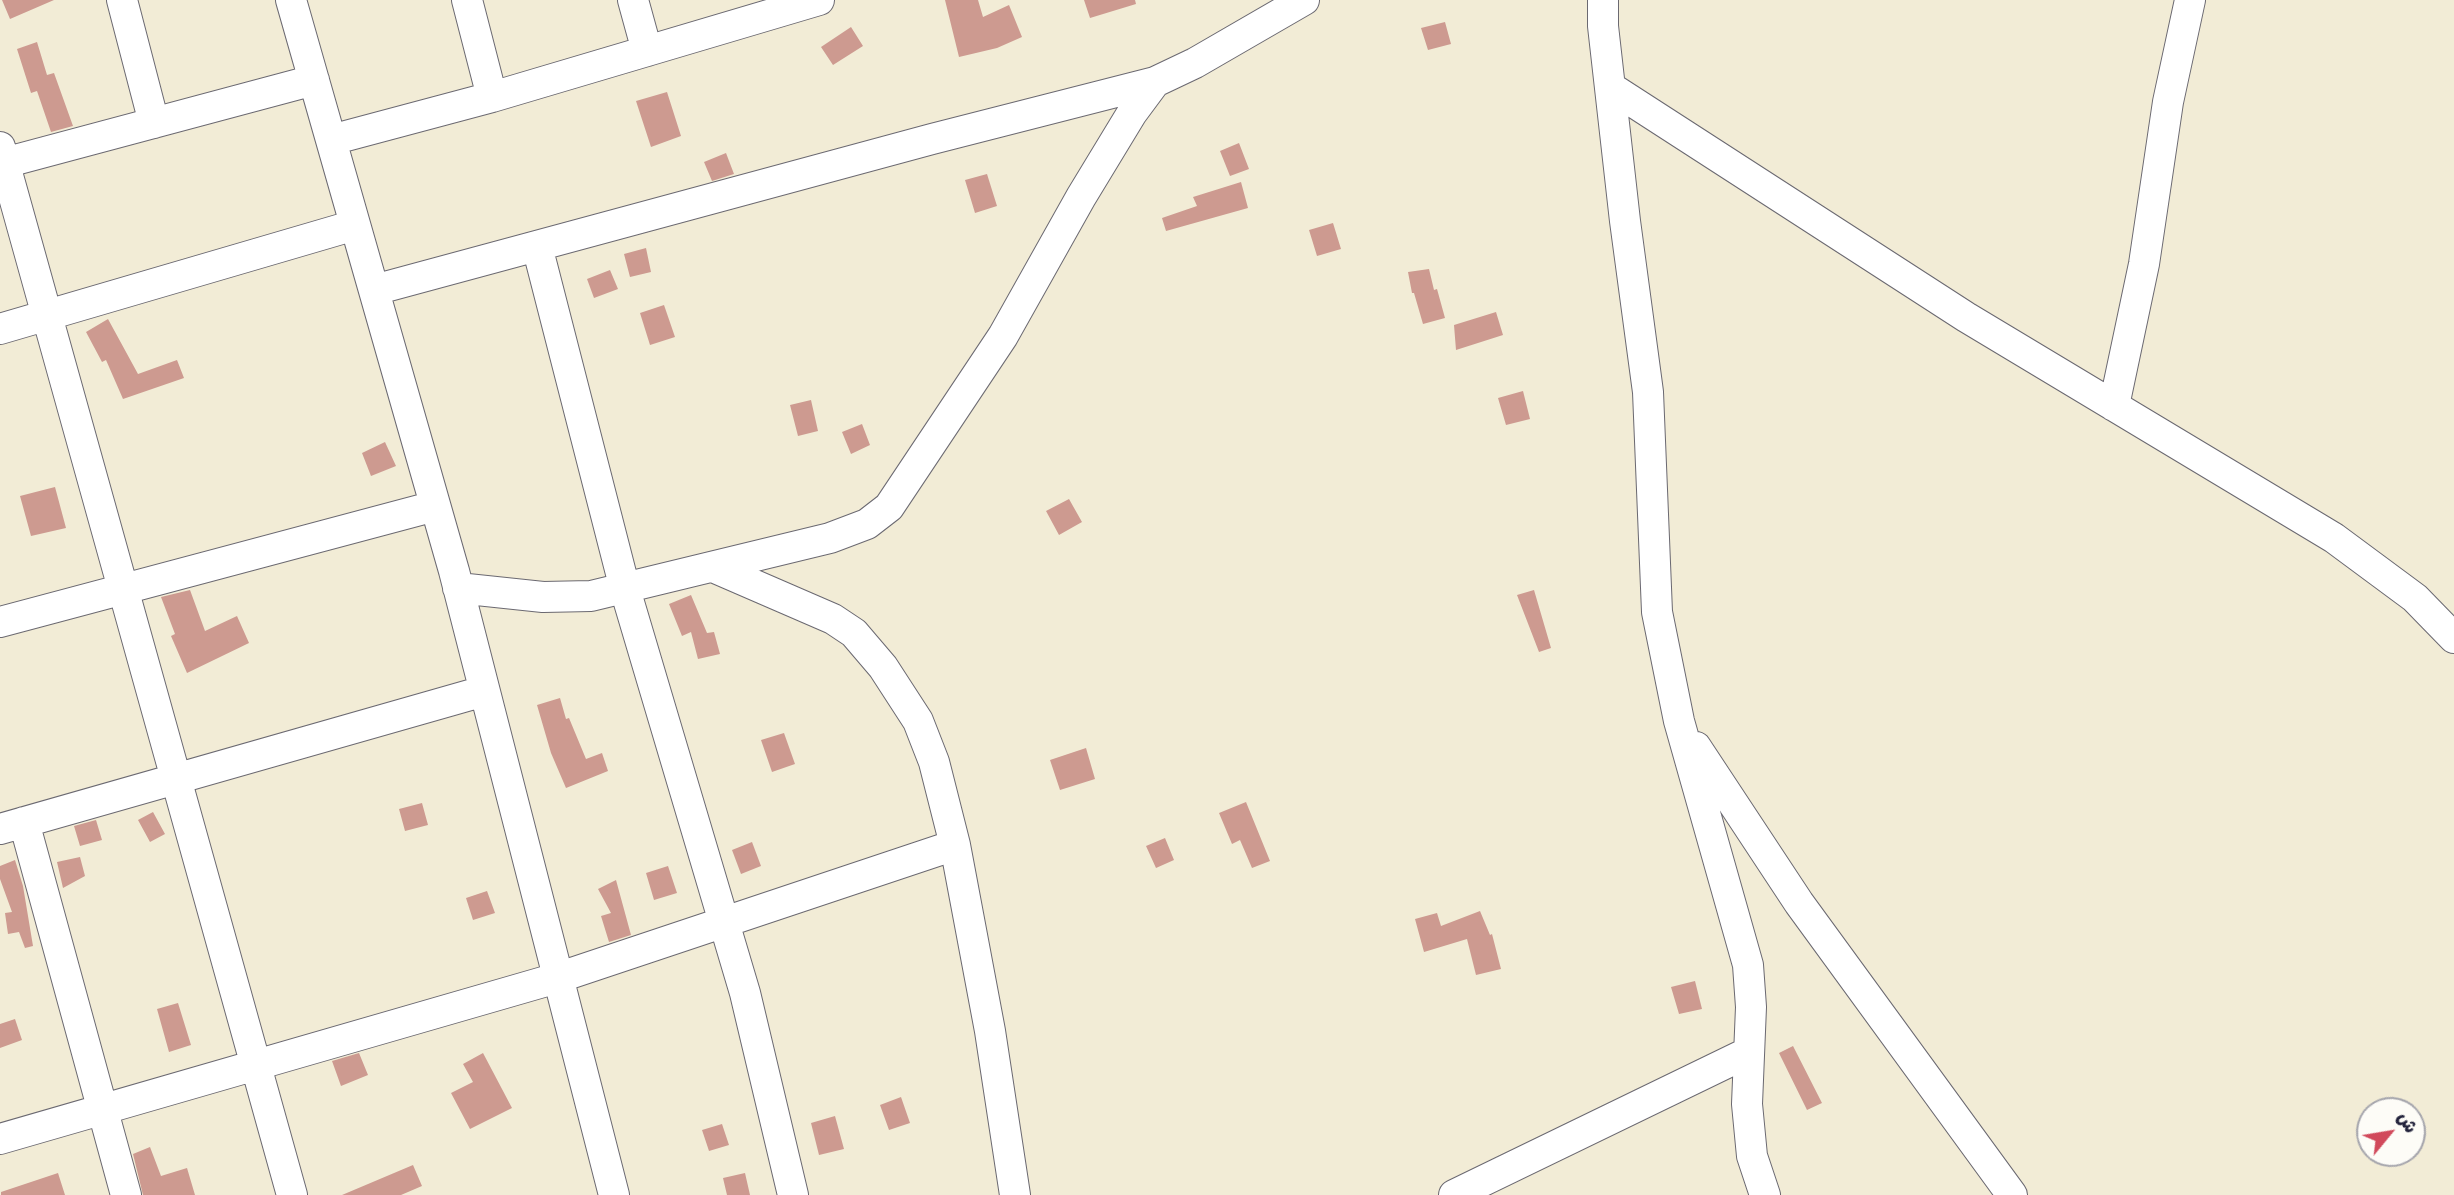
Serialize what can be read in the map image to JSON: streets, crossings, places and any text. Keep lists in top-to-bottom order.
{
  "north": "top right"
}
